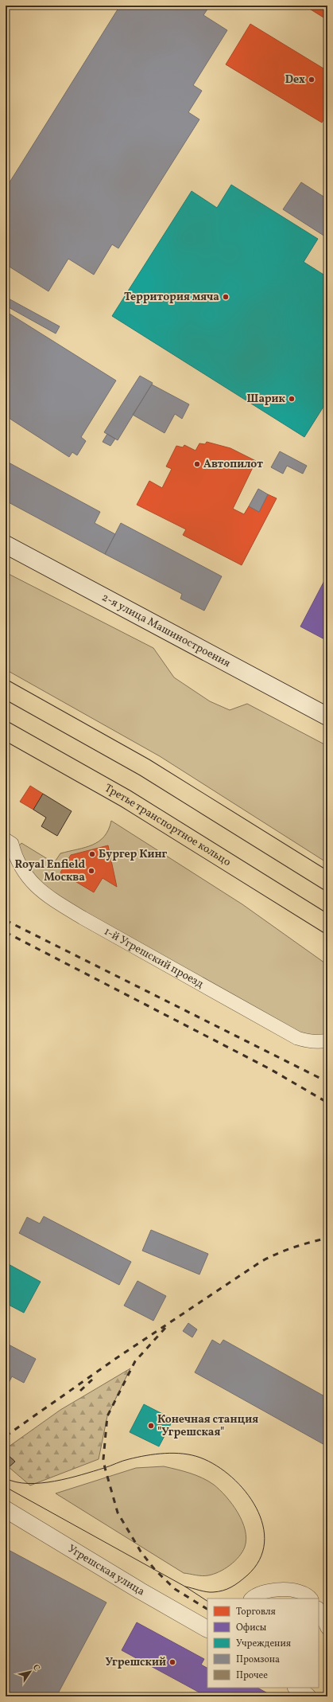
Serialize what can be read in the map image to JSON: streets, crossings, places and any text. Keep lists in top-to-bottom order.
{
  "streets": {
    "main road": ["2-я улица Машиностроения", "Третье транспортное кольцо"],
    "street": ["1-й Угрешский проезд", "Угрешская улица"]
  },
  "places": [
    "Dex",
    "Территория мяча",
    "Шарик",
    "Автопилот",
    "Бургер Кинг",
    "Royal Enfield Москва",
    "Конечная станция \"Угрешская\"",
    "Угрешский"
  ],
  "legend": [
    "Торговля",
    "Офисы",
    "Учреждения",
    "Промзона",
    "Прочее"
  ],
  "north": "top right"
}
